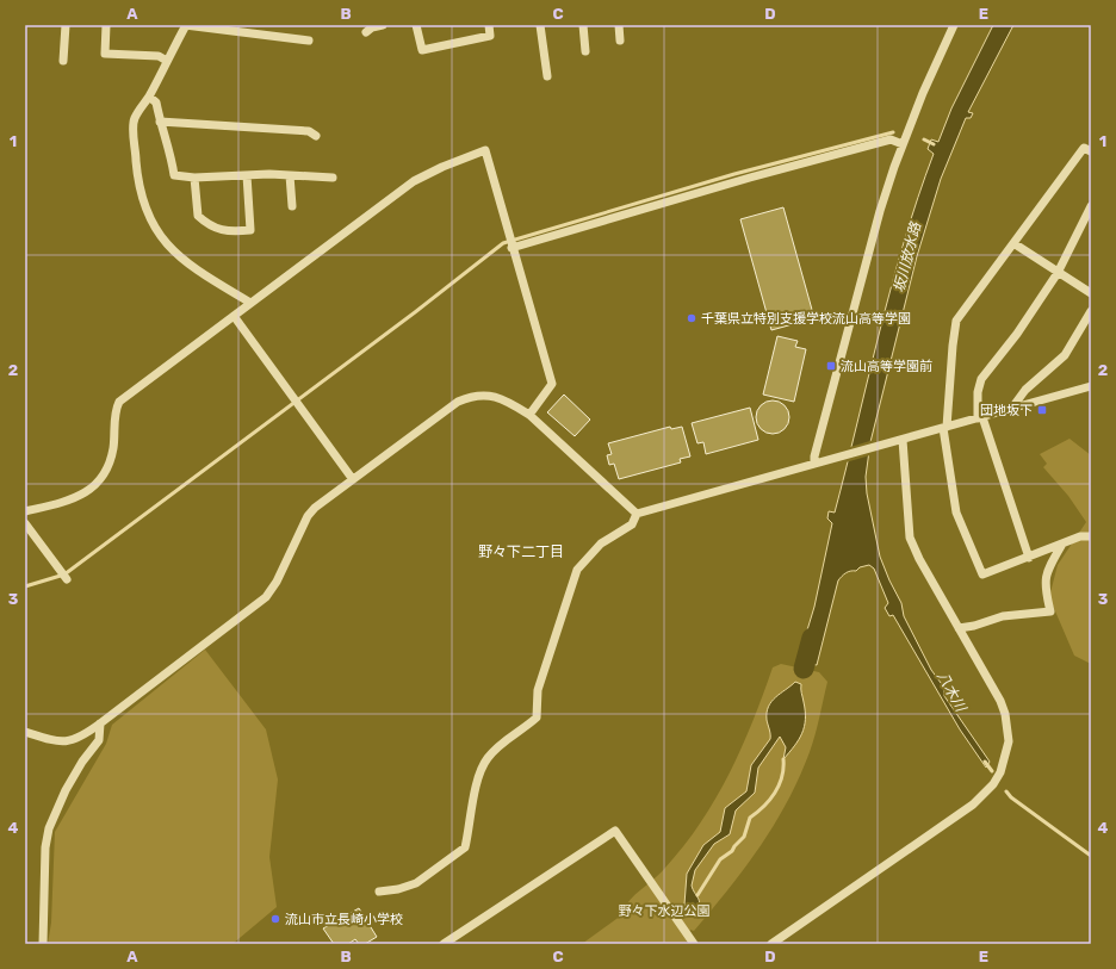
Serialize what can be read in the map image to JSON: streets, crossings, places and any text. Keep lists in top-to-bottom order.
{
  "districts": ["野々下二丁目"],
  "water": ["坂川放水路", "八木川"],
  "parks": ["野々下水辺公園"],
  "places": {
    "other": ["千葉県立特別支援学校流山高等学園", "流山市立長崎小学校"],
    "transit": ["流山高等学園前", "団地坂下"]
  },
  "grid": {
    "columns": [
      "A",
      "B",
      "C",
      "D",
      "E"
    ],
    "rows": [
      "1",
      "2",
      "3",
      "4"
    ]
  }
}
